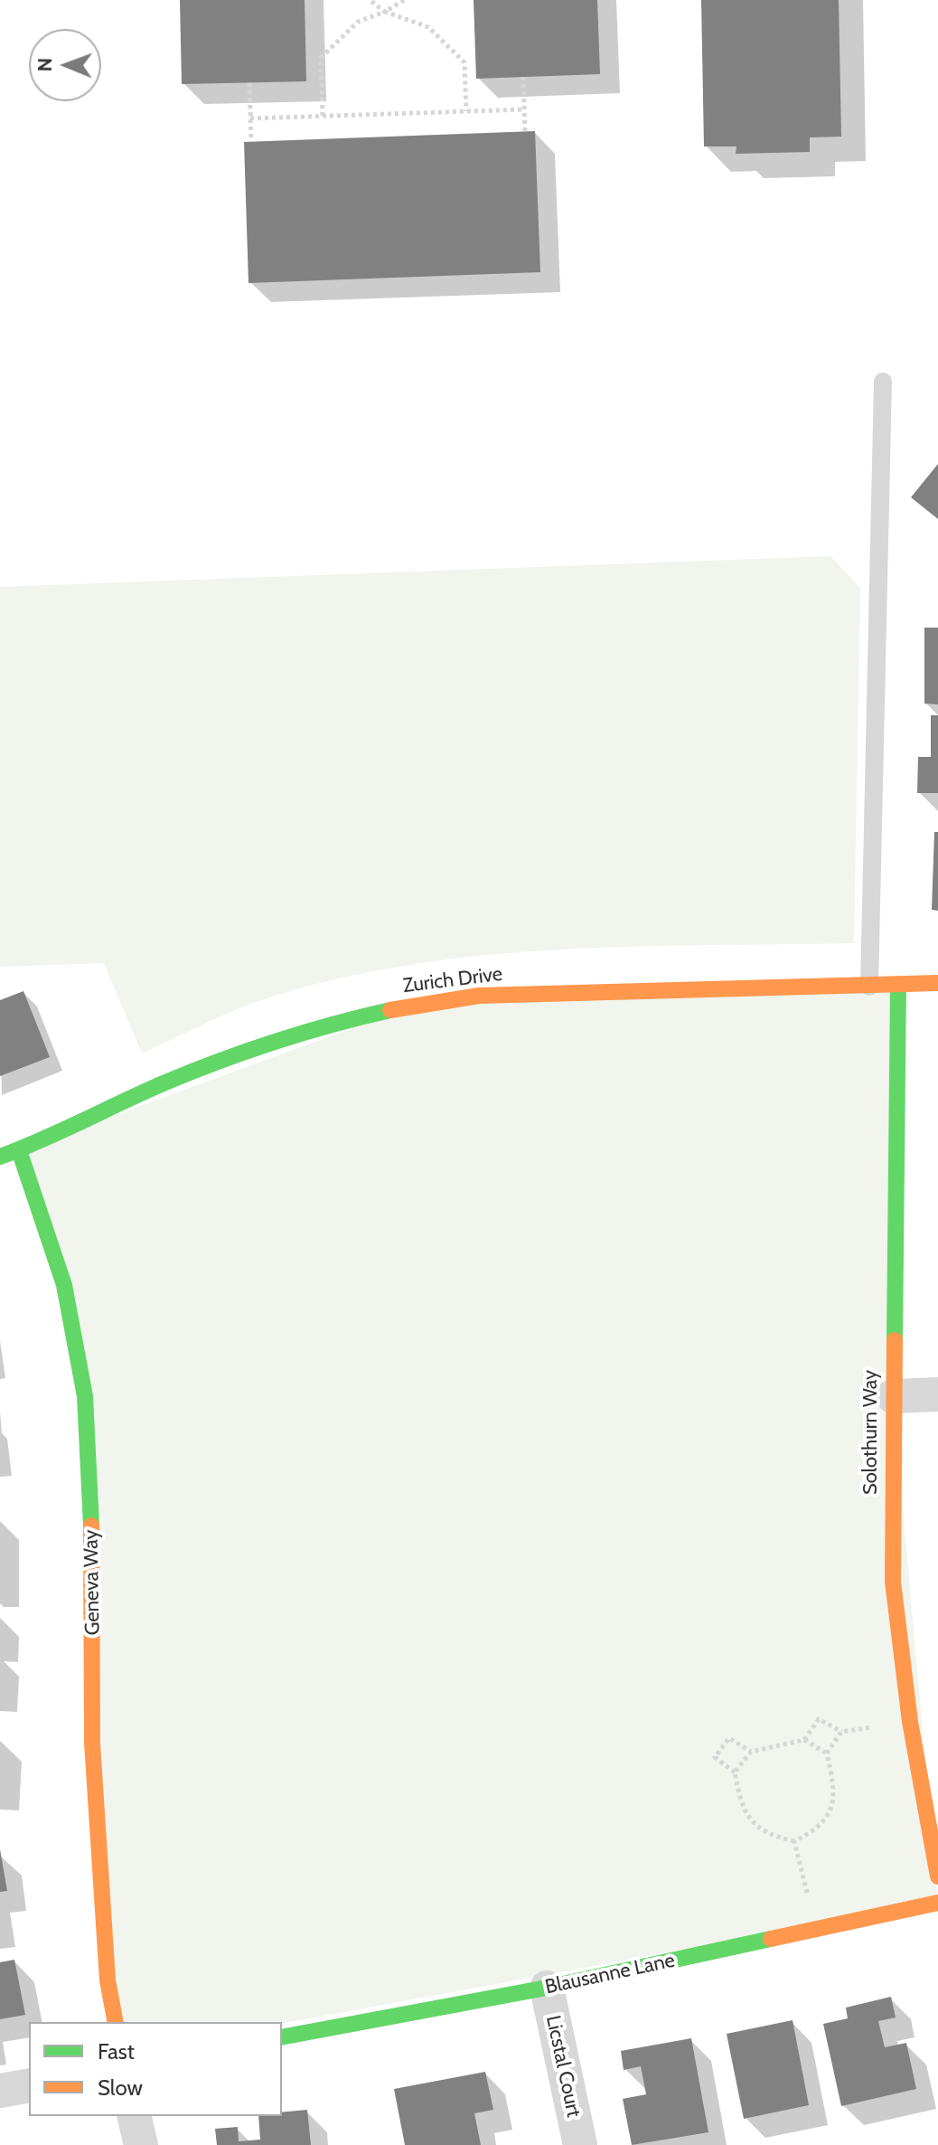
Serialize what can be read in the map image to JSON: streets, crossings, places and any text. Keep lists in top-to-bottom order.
{
  "streets": {
    "street": [
      "Zurich Drive",
      "Solothurn Way",
      "Geneva Way",
      "Blausanne Lane",
      "Licstal Court"
    ]
  },
  "crossings": [
    ["Zurich Drive", "Solothurn Way"],
    ["Zurich Drive", "Geneva Way"],
    ["Blausanne Lane", "Licstal Court"]
  ],
  "legend": ["Fast", "Slow"],
  "north": "left"
}
